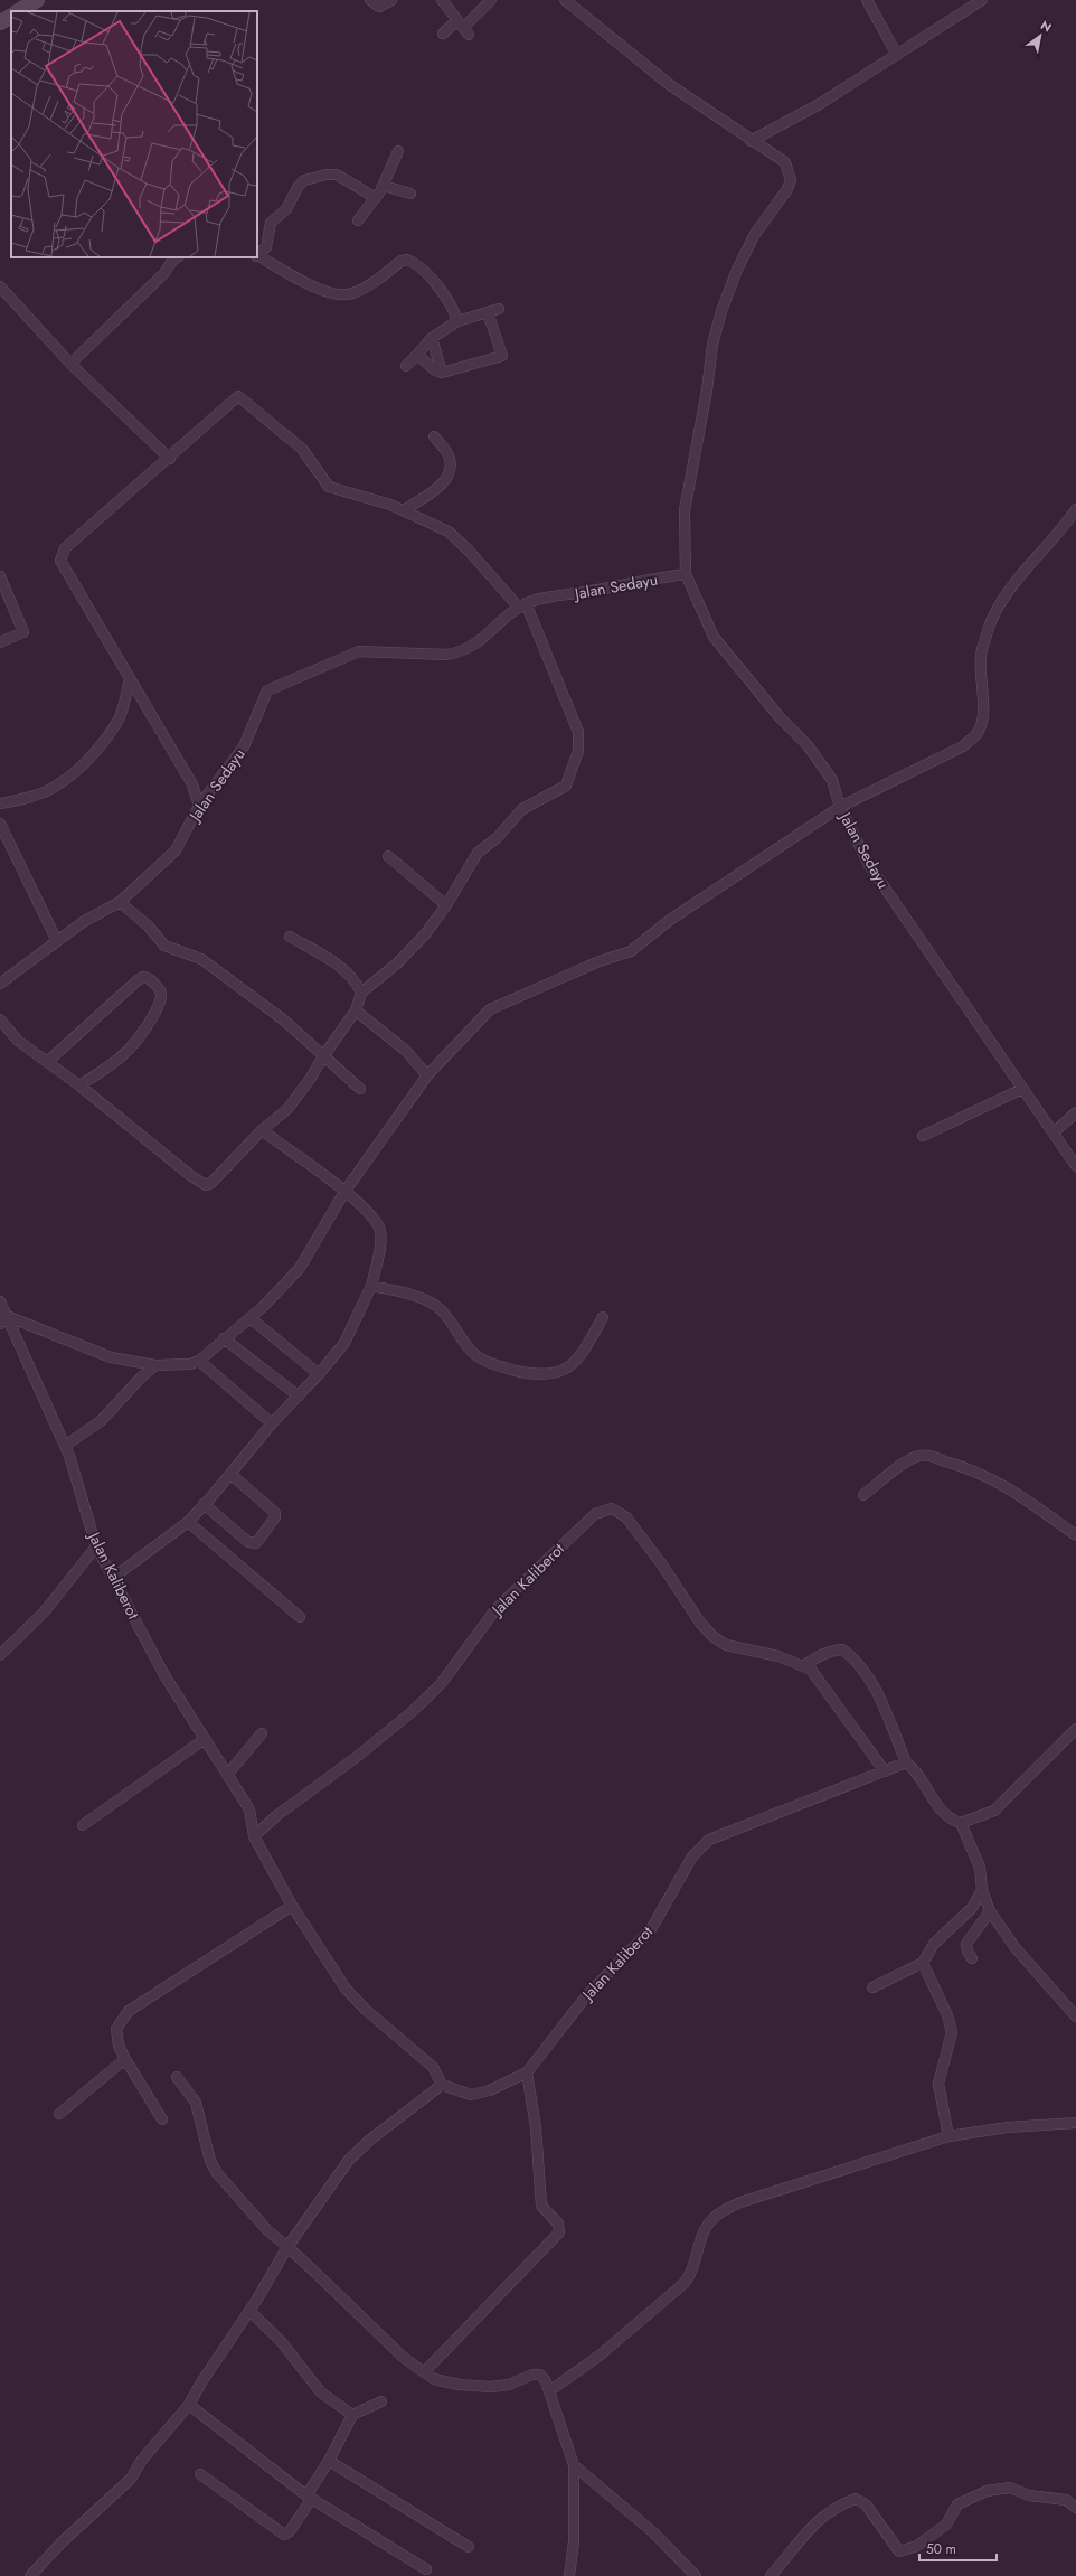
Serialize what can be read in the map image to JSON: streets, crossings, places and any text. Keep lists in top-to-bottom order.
{
  "streets": {
    "street": ["Jalan Sedayu", "Jalan Kaliberot"]
  },
  "scale_bar": "50 m",
  "north": "top right"
}
